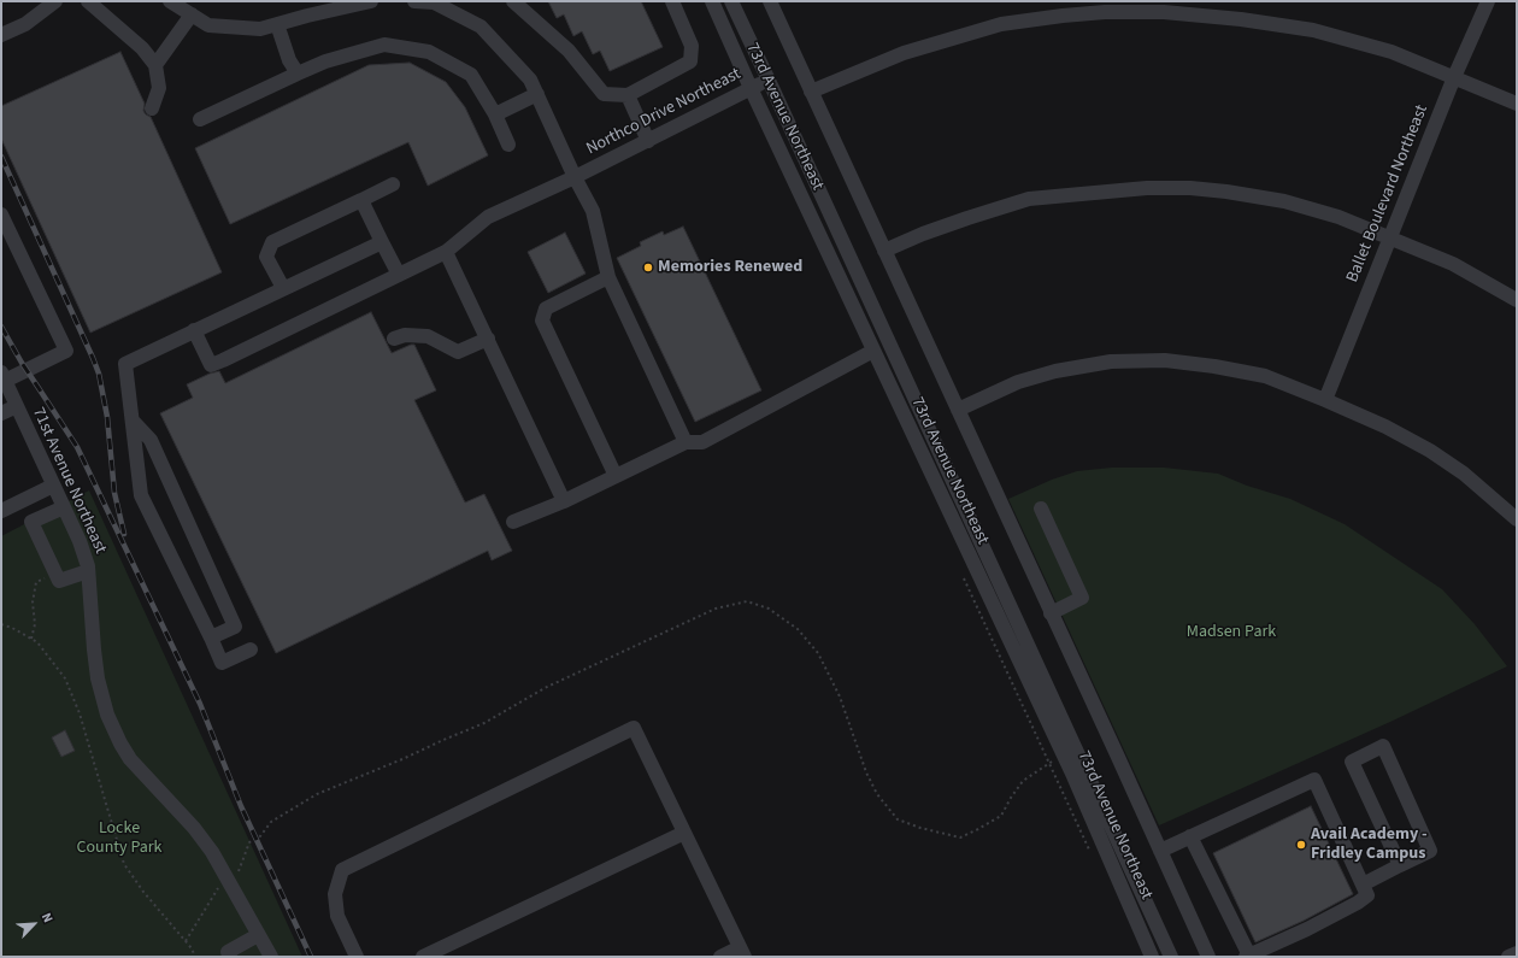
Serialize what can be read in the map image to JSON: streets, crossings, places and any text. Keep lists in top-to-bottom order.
{
  "streets": {
    "street": [
      "Northco Drive Northeast",
      "73rd Avenue Northeast",
      "Ballet Boulevard Northeast",
      "71st Avenue Northeast"
    ]
  },
  "crossings": [
    ["Northco Drive Northeast", "73rd Avenue Northeast"]
  ],
  "parks": ["Madsen Park", "Locke County Park"],
  "places": ["Memories Renewed", "Avail Academy - Fridley Campus"],
  "north": "top right"
}
